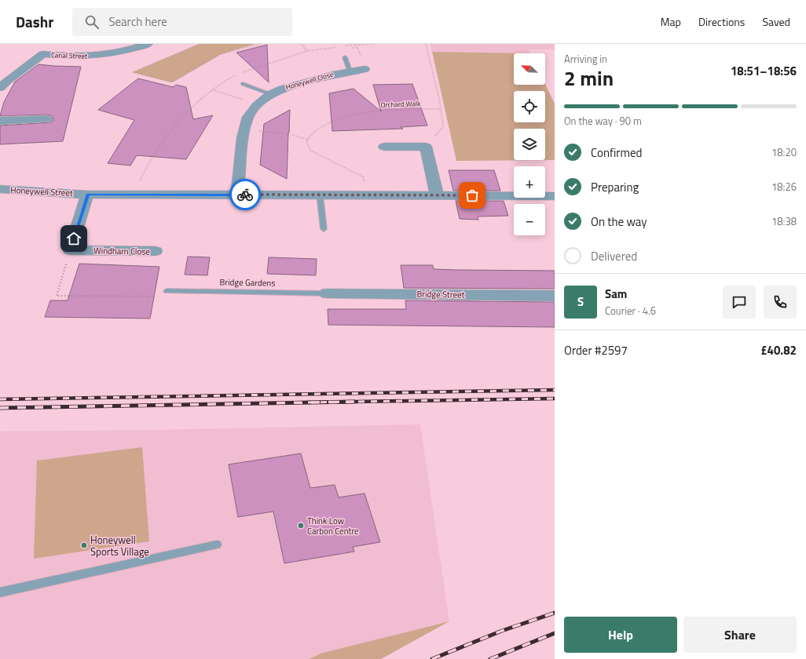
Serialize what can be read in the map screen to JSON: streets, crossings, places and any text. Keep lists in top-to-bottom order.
{
  "streets": {
    "street": [
      "Canal Street",
      "Honeywell Close",
      "Honeywell Street",
      "Windham Close",
      "Bridge Street"
    ],
    "lane": ["Bridge Gardens"],
    "path": ["Orchard Walk"]
  },
  "crossings": [
    ["Honeywell Close", "Honeywell Street"],
    ["Bridge Gardens", "Bridge Street"]
  ],
  "places": ["Think Low Carbon Centre", "Honeywell Sports Village"],
  "north": "top left",
  "page": {
    "header": "Dashr",
    "search": "Search here",
    "nav": ["Map", "Directions", "Saved"],
    "heading": ["2 min", "Arriving in", "18:51–18:56"],
    "panel": [
      "Sam",
      "Courier · 4.6",
      "Order #2597",
      "£40.82"
    ],
    "map_buttons": ["+", "−"],
    "bar": "On the way · 90 m",
    "list": [
      ["Confirmed", "18:20"],
      ["Preparing", "18:26"],
      ["On the way", "18:38"],
      "Delivered"
    ],
    "round": "S",
    "buttons": ["Help", "Share"]
  }
}
